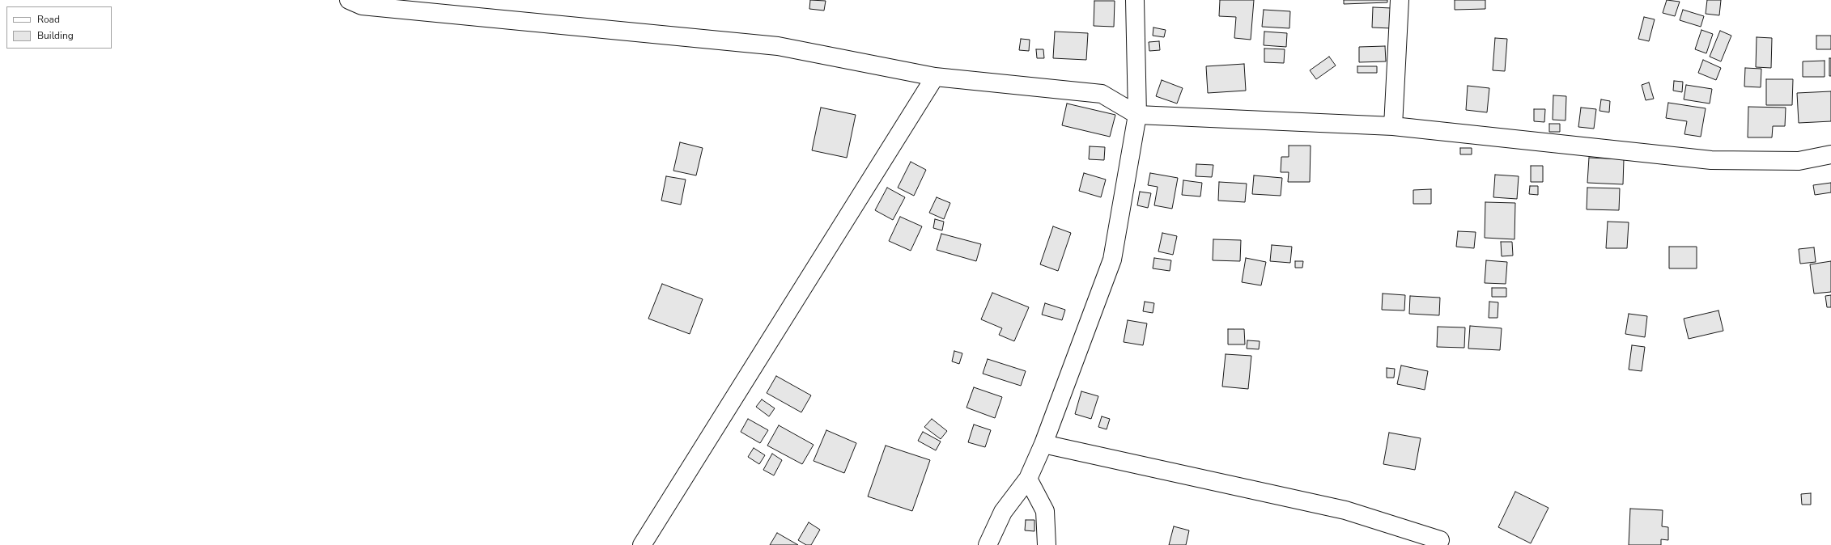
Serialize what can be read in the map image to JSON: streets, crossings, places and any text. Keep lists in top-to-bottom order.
{
  "legend": ["Road", "Building"]
}
